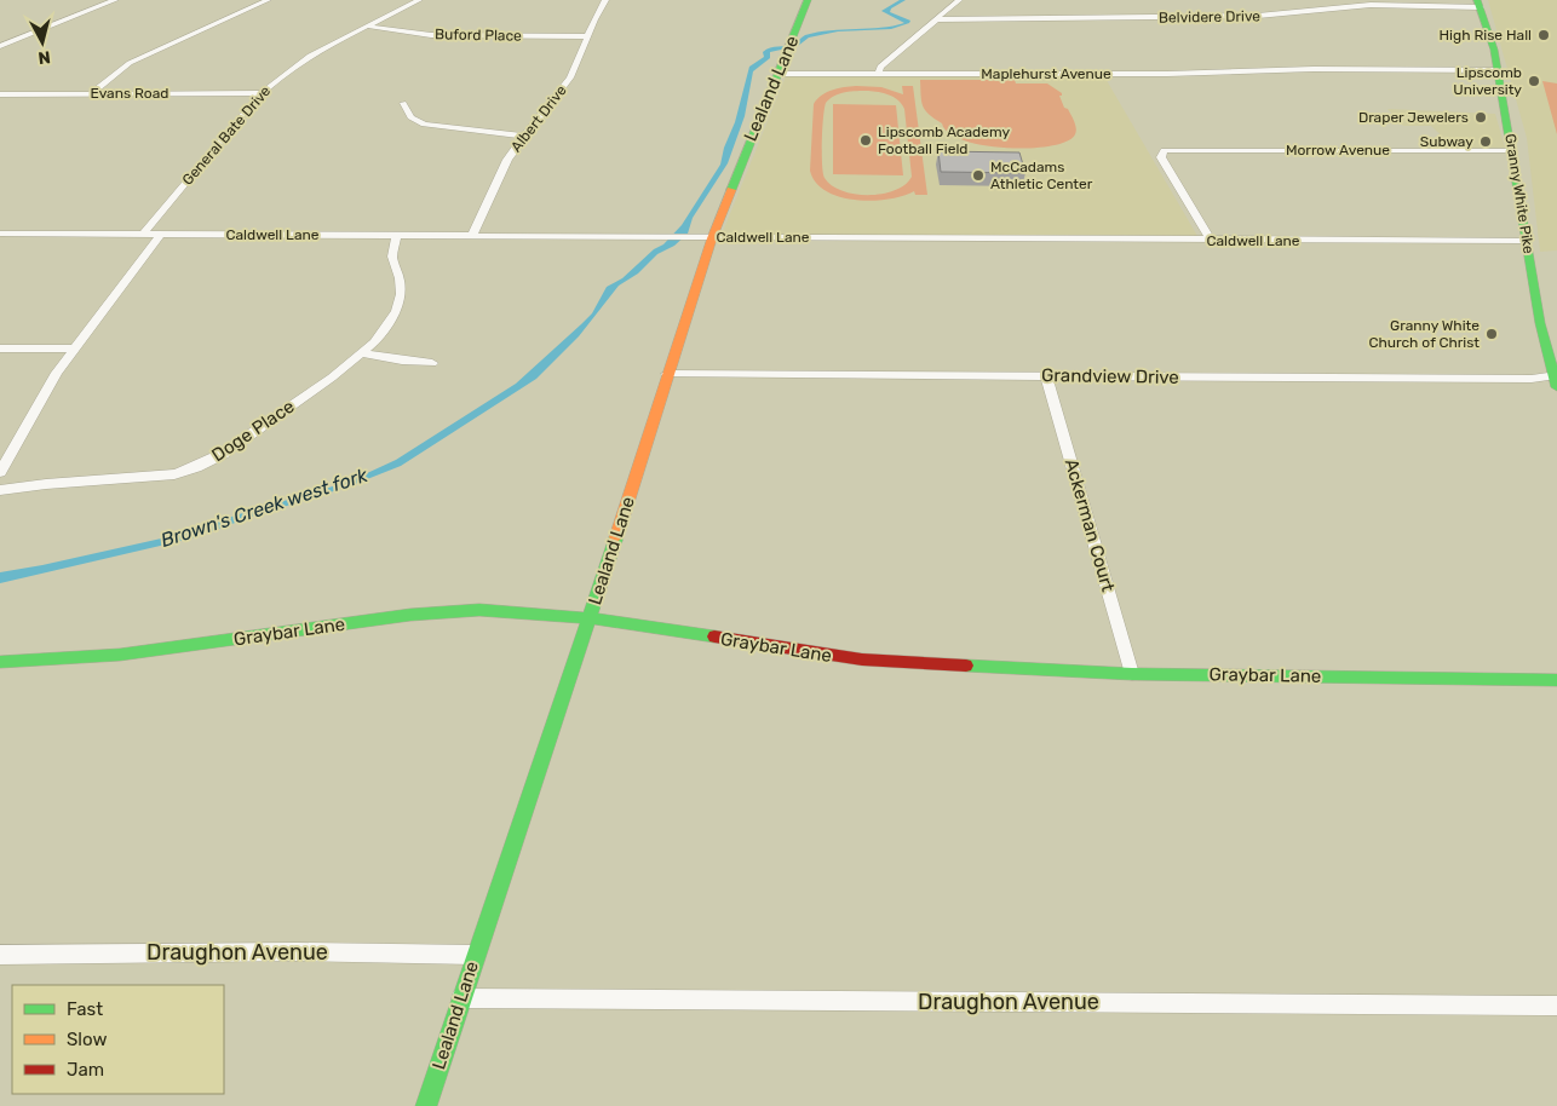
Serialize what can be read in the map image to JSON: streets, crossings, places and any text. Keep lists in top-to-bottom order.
{
  "streets": {
    "street": [
      "Belvidere Drive",
      "Buford Place",
      "Maplehurst Avenue",
      "Lealand Lane",
      "Evans Road",
      "Albert Drive",
      "General Bate Drive",
      "Morrow Avenue",
      "Granny White Pike",
      "Caldwell Lane",
      "Grandview Drive",
      "Doge Place",
      "Ackerman Court",
      "Graybar Lane",
      "Draughon Avenue"
    ]
  },
  "crossings": [
    ["Belvidere Drive", "Granny White Pike"],
    ["Buford Place", "Albert Drive"],
    ["Buford Place", "General Bate Drive"],
    ["Maplehurst Avenue", "Lealand Lane"],
    ["Maplehurst Avenue", "Granny White Pike"],
    ["Lealand Lane", "Caldwell Lane"],
    ["Lealand Lane", "Grandview Drive"],
    ["Lealand Lane", "Graybar Lane"],
    ["Lealand Lane", "Draughon Avenue"],
    ["Evans Road", "General Bate Drive"],
    ["Albert Drive", "Caldwell Lane"],
    ["General Bate Drive", "Caldwell Lane"],
    ["Morrow Avenue", "Granny White Pike"],
    ["Morrow Avenue", "Caldwell Lane"],
    ["Granny White Pike", "Caldwell Lane"],
    ["Granny White Pike", "Grandview Drive"],
    ["Caldwell Lane", "Doge Place"],
    ["Grandview Drive", "Ackerman Court"],
    ["Ackerman Court", "Graybar Lane"]
  ],
  "water": ["Brown's Creek west fork"],
  "places": [
    "High Rise Hall",
    "Lipscomb University",
    "Draper Jewelers",
    "Lipscomb Academy Football Field",
    "Subway",
    "McCadams Athletic Center",
    "Granny White Church of Christ"
  ],
  "legend": ["Fast", "Slow", "Jam"],
  "north": "bottom"
}
